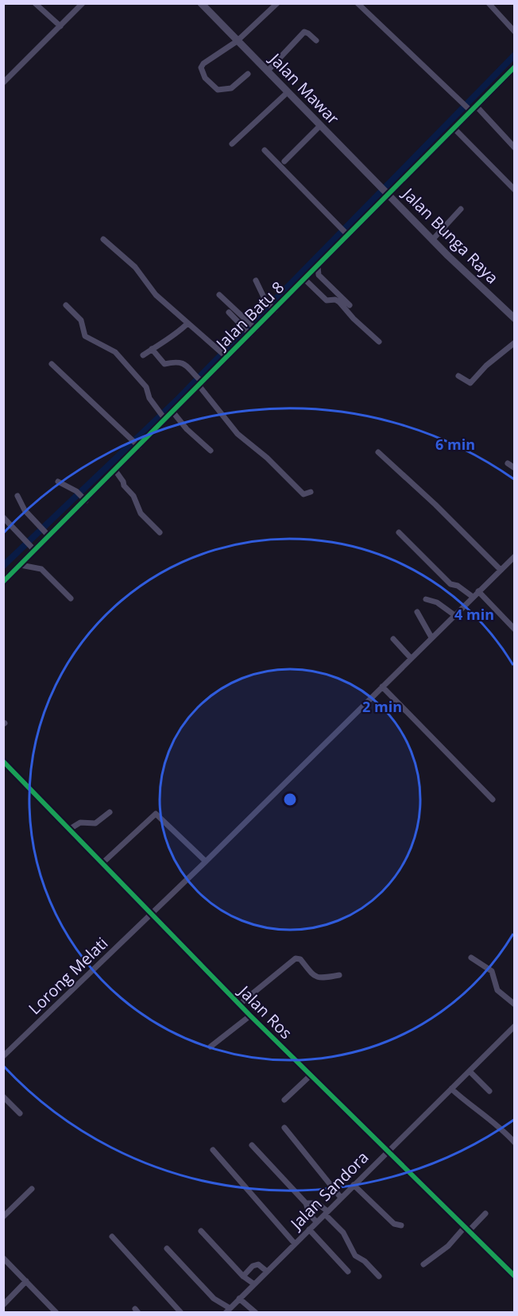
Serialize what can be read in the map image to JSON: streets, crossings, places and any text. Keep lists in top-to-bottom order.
{
  "streets": {
    "street": [
      "Jalan Mawar",
      "Jalan Bunga Raya",
      "Jalan Batu 8",
      "Lorong Melati",
      "Jalan Ros",
      "Jalan Sandora"
    ]
  },
  "crossings": [
    ["Jalan Mawar", "Jalan Bunga Raya"],
    ["Jalan Mawar", "Jalan Batu 8"],
    ["Jalan Bunga Raya", "Jalan Batu 8"],
    ["Lorong Melati", "Jalan Ros"],
    ["Jalan Ros", "Jalan Sandora"]
  ],
  "rings": ["6 min", "4 min", "2 min"]
}
